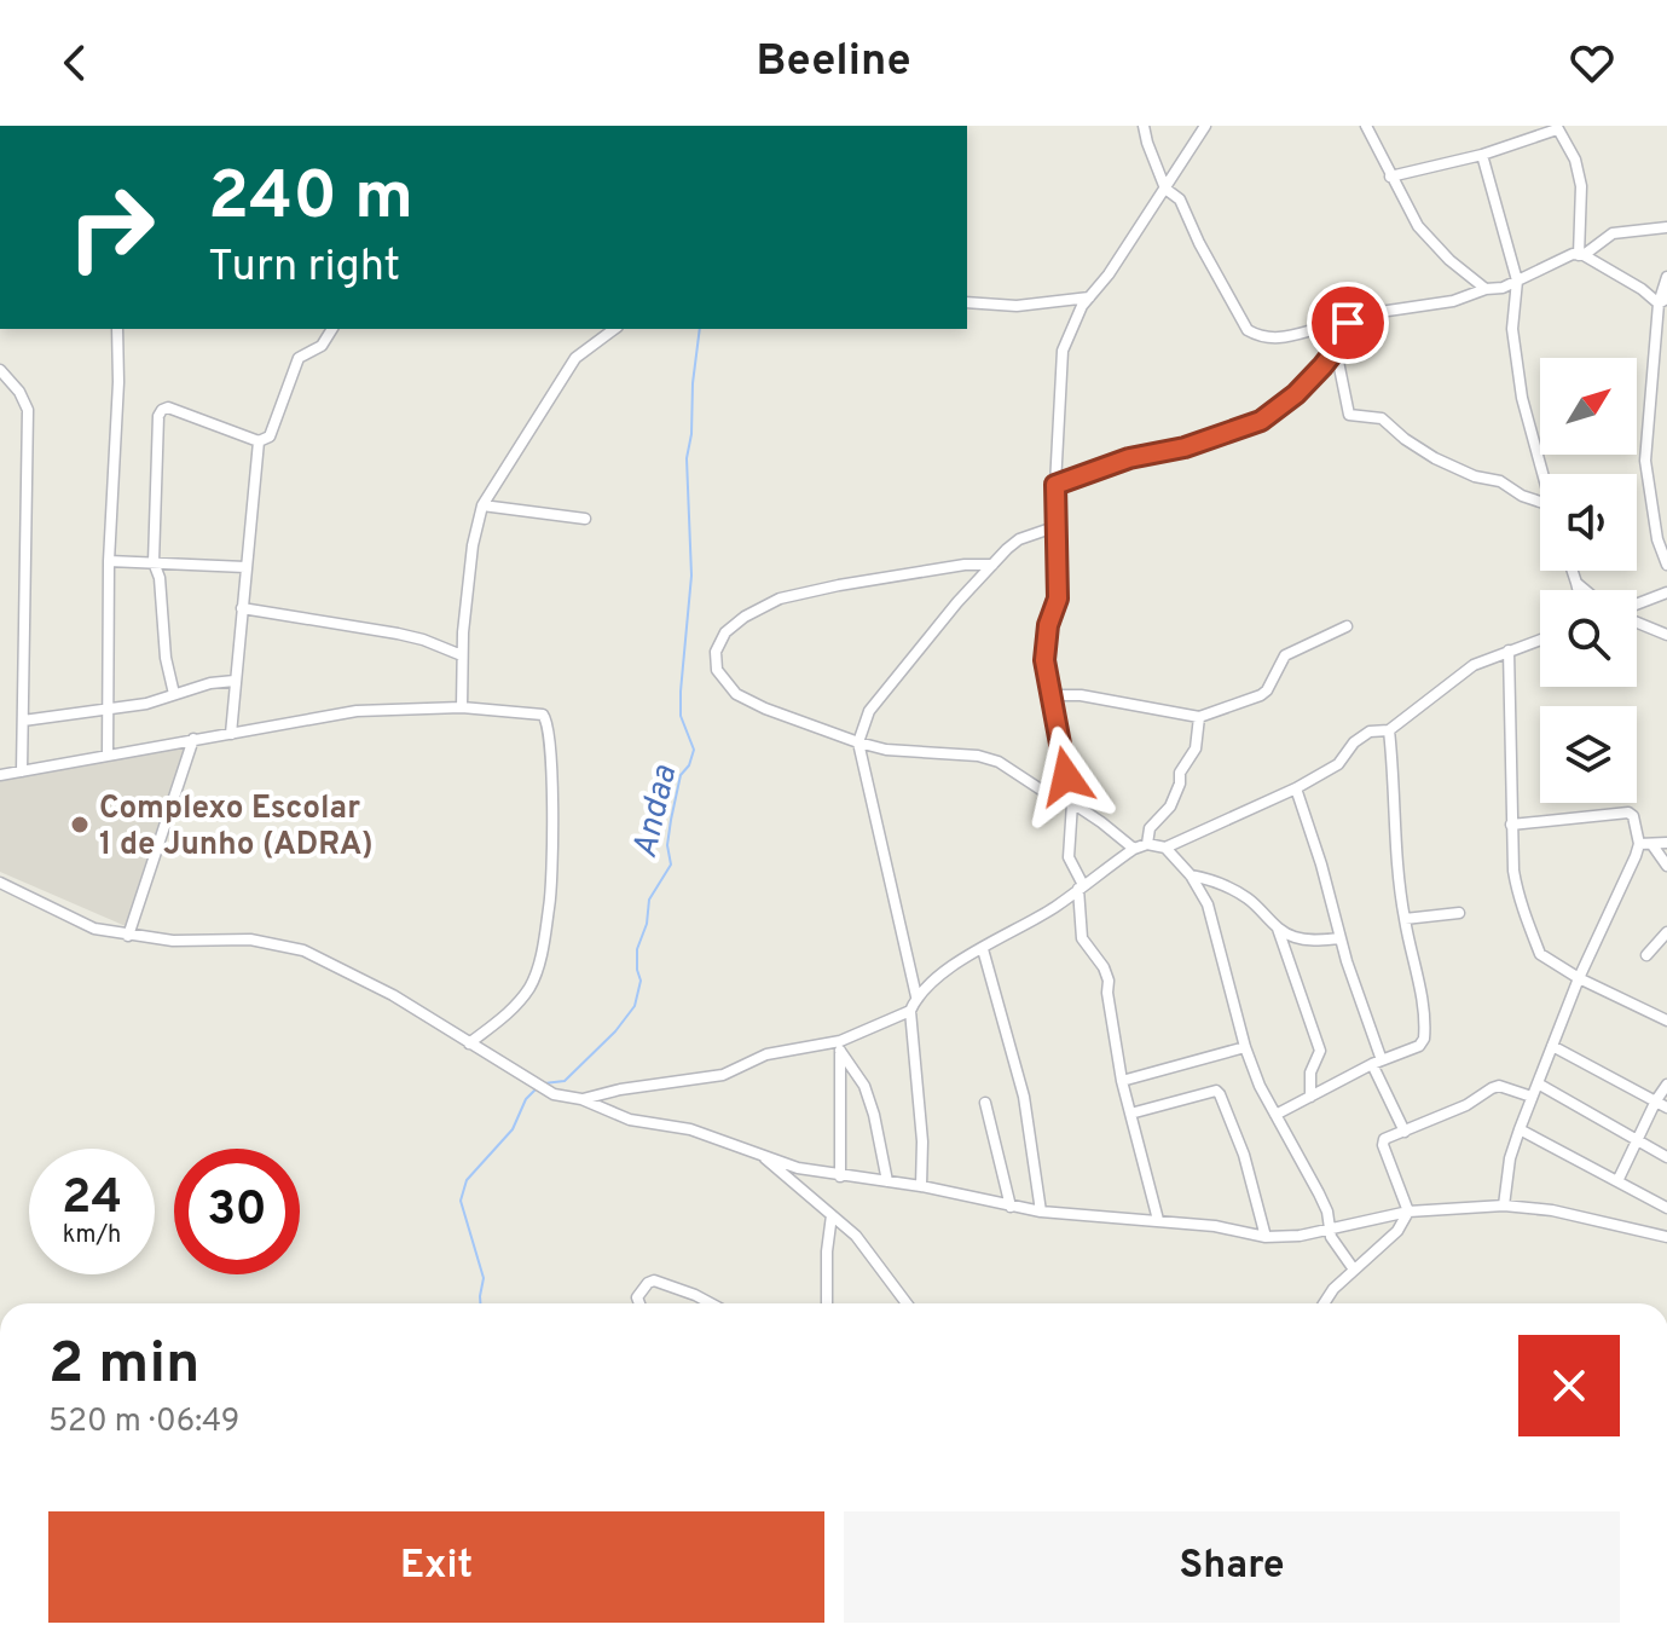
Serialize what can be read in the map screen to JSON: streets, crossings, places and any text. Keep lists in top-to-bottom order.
{
  "water": ["Andaa"],
  "places": ["Complexo Escolar 1 de Junho (ADRA)"],
  "north": "top right",
  "page": {
    "header": "Beeline",
    "turn": ["240 m", "Turn right"],
    "speed": "24 km/h",
    "limit": "30",
    "heading": ["2 min", "520 m · 06:49"],
    "buttons": ["Exit", "Share"]
  }
}
